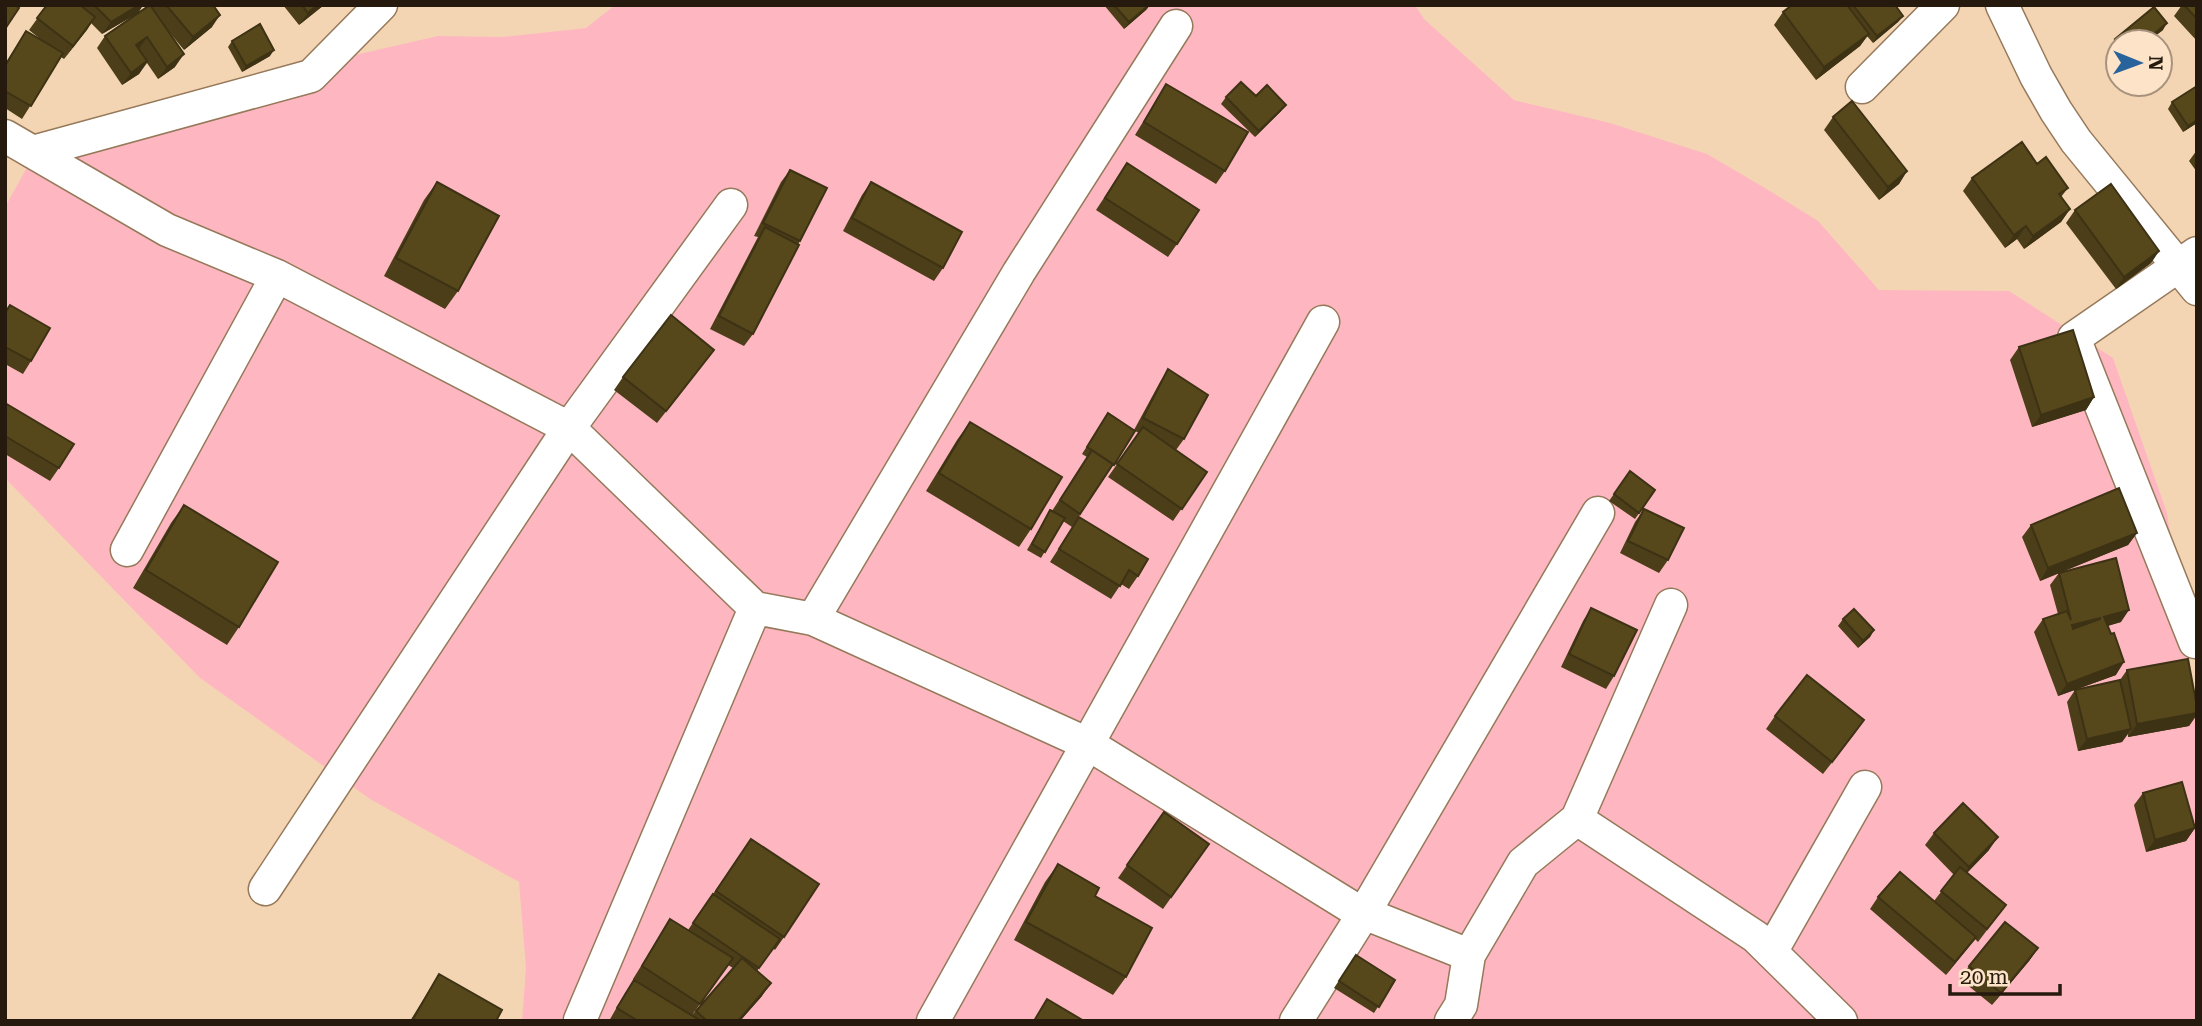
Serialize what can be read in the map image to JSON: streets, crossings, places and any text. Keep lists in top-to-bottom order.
{
  "scale_bar": "20 m",
  "north": "right"
}
